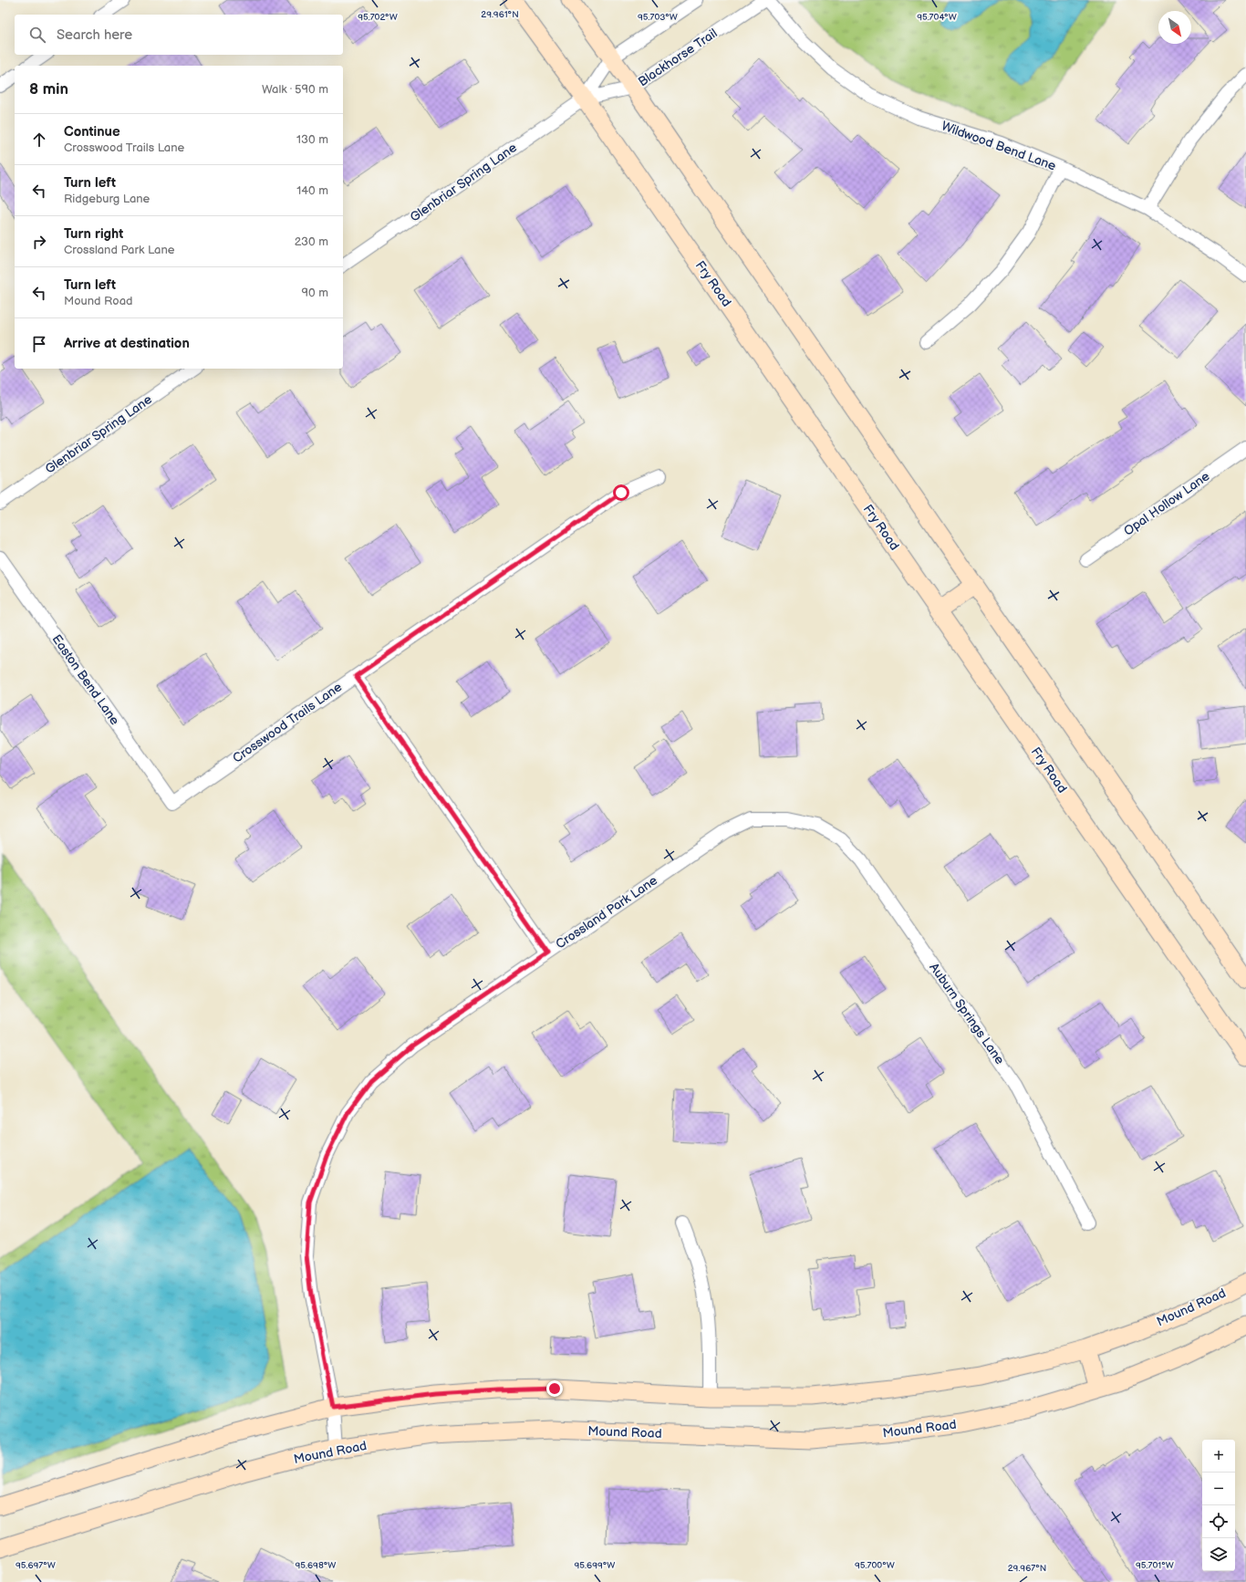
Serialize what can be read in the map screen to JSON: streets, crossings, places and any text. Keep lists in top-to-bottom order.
{
  "streets": {
    "street": [
      "Blackhorse Trail",
      "Wildwood Bend Lane",
      "Glenbriar Spring Lane",
      "Fry Road",
      "Opal Hollow Lane",
      "Easton Bend Lane",
      "Crosswood Trails Lane",
      "Crossland Park Lane",
      "Auburn Springs Lane",
      "Mound Road"
    ]
  },
  "crossings": [
    ["Blackhorse Trail", "Glenbriar Spring Lane"],
    ["Blackhorse Trail", "Fry Road"],
    ["Glenbriar Spring Lane", "Fry Road"],
    ["Easton Bend Lane", "Crosswood Trails Lane"],
    ["Crossland Park Lane", "Auburn Springs Lane"],
    ["Crossland Park Lane", "Mound Road"]
  ],
  "north": "bottom right",
  "page": {
    "search": "Search here",
    "heading": ["8 min", "Walk · 590 m"],
    "list": [
      ["Continue", "Crosswood Trails Lane", "130 m"],
      ["Turn left", "Ridgeburg Lane", "140 m"],
      ["Turn right", "Crossland Park Lane", "230 m"],
      ["Turn left", "Mound Road", "90 m"],
      "Arrive at destination"
    ],
    "map_buttons": ["+", "−"]
  },
  "coordinates": [
    "29.961°N",
    "95.702°W",
    "95.703°W",
    "95.704°W",
    "95.697°W",
    "95.698°W",
    "95.699°W",
    "95.700°W",
    "95.701°W",
    "29.967°N"
  ]
}
